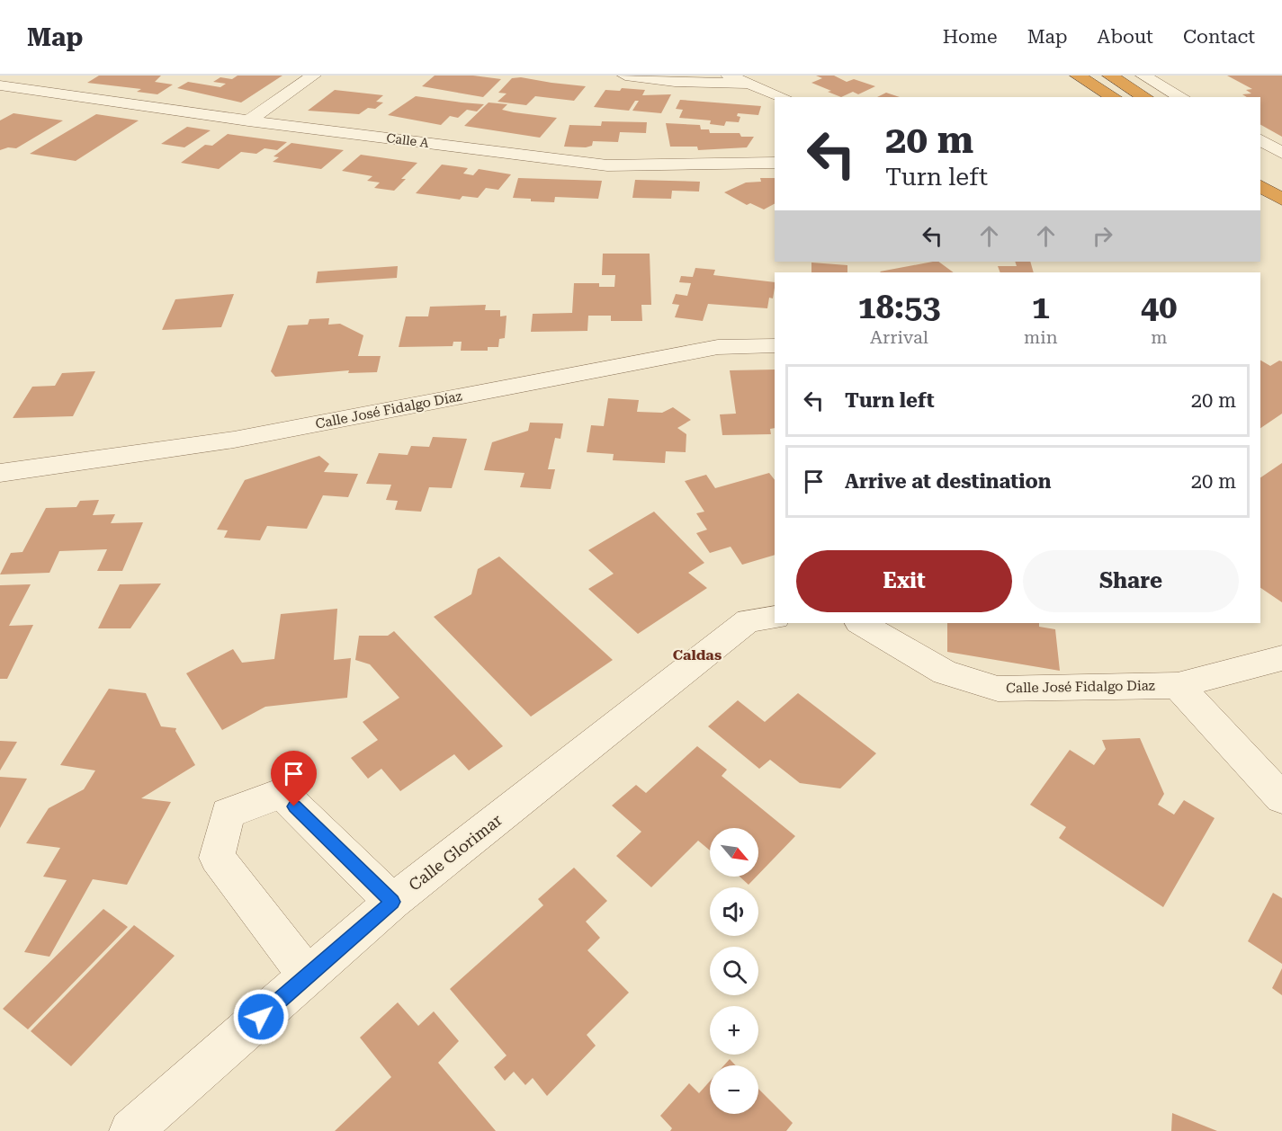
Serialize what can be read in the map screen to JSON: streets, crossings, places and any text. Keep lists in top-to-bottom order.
{
  "streets": {
    "street": [
      "Calle A",
      "Calle José Fidalgo Díaz",
      "Calle José Fidalgo Diaz",
      "Calle Glorimar"
    ]
  },
  "districts": ["Caldas"],
  "north": "bottom right",
  "page": {
    "header": "Map",
    "nav": [
      "Home",
      "Map",
      "About",
      "Contact"
    ],
    "turn": ["20 m", "Turn left"],
    "eta": [
      "18:53",
      "Arrival",
      "1",
      "min",
      "40",
      "m"
    ],
    "list": [
      {
        "name": "Turn left",
        "value": "20 m"
      },
      {
        "name": "Arrive at destination",
        "value": "20 m"
      }
    ],
    "buttons": ["Exit", "Share"],
    "map_buttons": ["+", "−"]
  }
}
